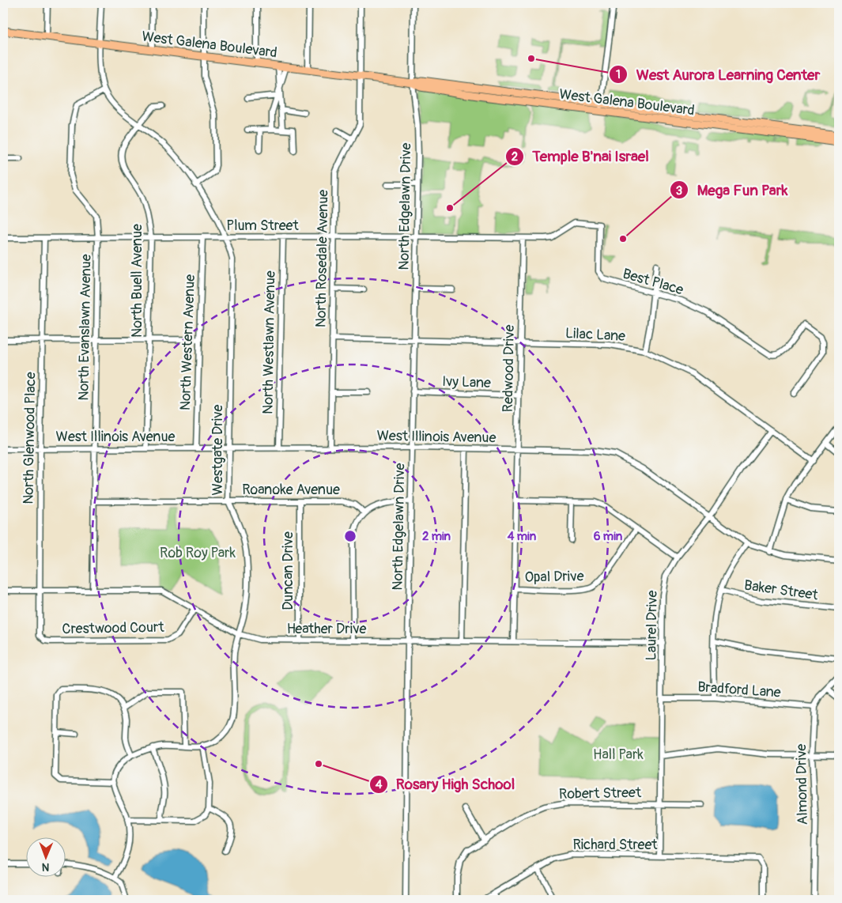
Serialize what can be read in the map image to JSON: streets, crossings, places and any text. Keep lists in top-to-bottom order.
{
  "streets": {
    "main road": ["West Galena Boulevard"],
    "street": [
      "North Edgelawn Drive",
      "Plum Street",
      "North Rosedale Avenue",
      "North Buell Avenue",
      "Best Place",
      "North Evanslawn Avenue",
      "Lilac Lane",
      "North Western Avenue",
      "North Westlawn Avenue",
      "Redwood Drive",
      "Ivy Lane",
      "West Illinois Avenue",
      "North Glenwood Place",
      "Westgate Drive",
      "Roanoke Avenue",
      "Duncan Drive",
      "Opal Drive",
      "Baker Street",
      "Laurel Drive",
      "Crestwood Court",
      "Heather Drive",
      "Bradford Lane",
      "Almond Drive",
      "Robert Street",
      "Richard Street"
    ]
  },
  "crossings": [
    ["West Galena Boulevard", "North Edgelawn Drive"],
    ["West Galena Boulevard", "North Rosedale Avenue"],
    ["West Galena Boulevard", "Westgate Drive"],
    ["North Edgelawn Drive", "Plum Street"],
    ["North Edgelawn Drive", "Lilac Lane"],
    ["North Edgelawn Drive", "Ivy Lane"],
    ["North Edgelawn Drive", "West Illinois Avenue"],
    ["North Edgelawn Drive", "Heather Drive"],
    ["Plum Street", "North Rosedale Avenue"],
    ["Plum Street", "North Buell Avenue"],
    ["Plum Street", "Best Place"],
    ["Plum Street", "North Evanslawn Avenue"],
    ["Plum Street", "North Western Avenue"],
    ["Plum Street", "North Westlawn Avenue"],
    ["Plum Street", "Redwood Drive"],
    ["Plum Street", "North Glenwood Place"],
    ["Plum Street", "Westgate Drive"],
    ["North Rosedale Avenue", "Lilac Lane"],
    ["North Rosedale Avenue", "West Illinois Avenue"],
    ["North Buell Avenue", "West Illinois Avenue"],
    ["North Buell Avenue", "Westgate Drive"],
    ["Best Place", "Redwood Drive"],
    ["North Evanslawn Avenue", "West Illinois Avenue"],
    ["North Evanslawn Avenue", "Westgate Drive"],
    ["North Evanslawn Avenue", "Roanoke Avenue"],
    ["North Evanslawn Avenue", "Heather Drive"],
    ["Lilac Lane", "Redwood Drive"],
    ["Lilac Lane", "Laurel Drive"],
    ["North Western Avenue", "West Illinois Avenue"],
    ["North Westlawn Avenue", "West Illinois Avenue"],
    ["Redwood Drive", "Ivy Lane"],
    ["Redwood Drive", "West Illinois Avenue"],
    ["Redwood Drive", "Opal Drive"],
    ["Redwood Drive", "Heather Drive"],
    ["West Illinois Avenue", "North Glenwood Place"],
    ["West Illinois Avenue", "Westgate Drive"],
    ["West Illinois Avenue", "Laurel Drive"],
    ["North Glenwood Place", "Crestwood Court"],
    ["North Glenwood Place", "Heather Drive"],
    ["Westgate Drive", "Roanoke Avenue"],
    ["Westgate Drive", "Heather Drive"],
    ["Roanoke Avenue", "Duncan Drive"],
    ["Duncan Drive", "Heather Drive"],
    ["Laurel Drive", "Heather Drive"],
    ["Laurel Drive", "Bradford Lane"],
    ["Laurel Drive", "Robert Street"],
    ["Laurel Drive", "Richard Street"],
    ["Crestwood Court", "Heather Drive"],
    ["Bradford Lane", "Almond Drive"]
  ],
  "parks": ["Rob Roy Park", "Hall Park"],
  "places": [
    "West Aurora Learning Center",
    "Temple B'nai Israel",
    "Mega Fun Park",
    "Rosary High School"
  ],
  "north": "bottom",
  "rings": ["2 min", "4 min", "6 min"]
}
